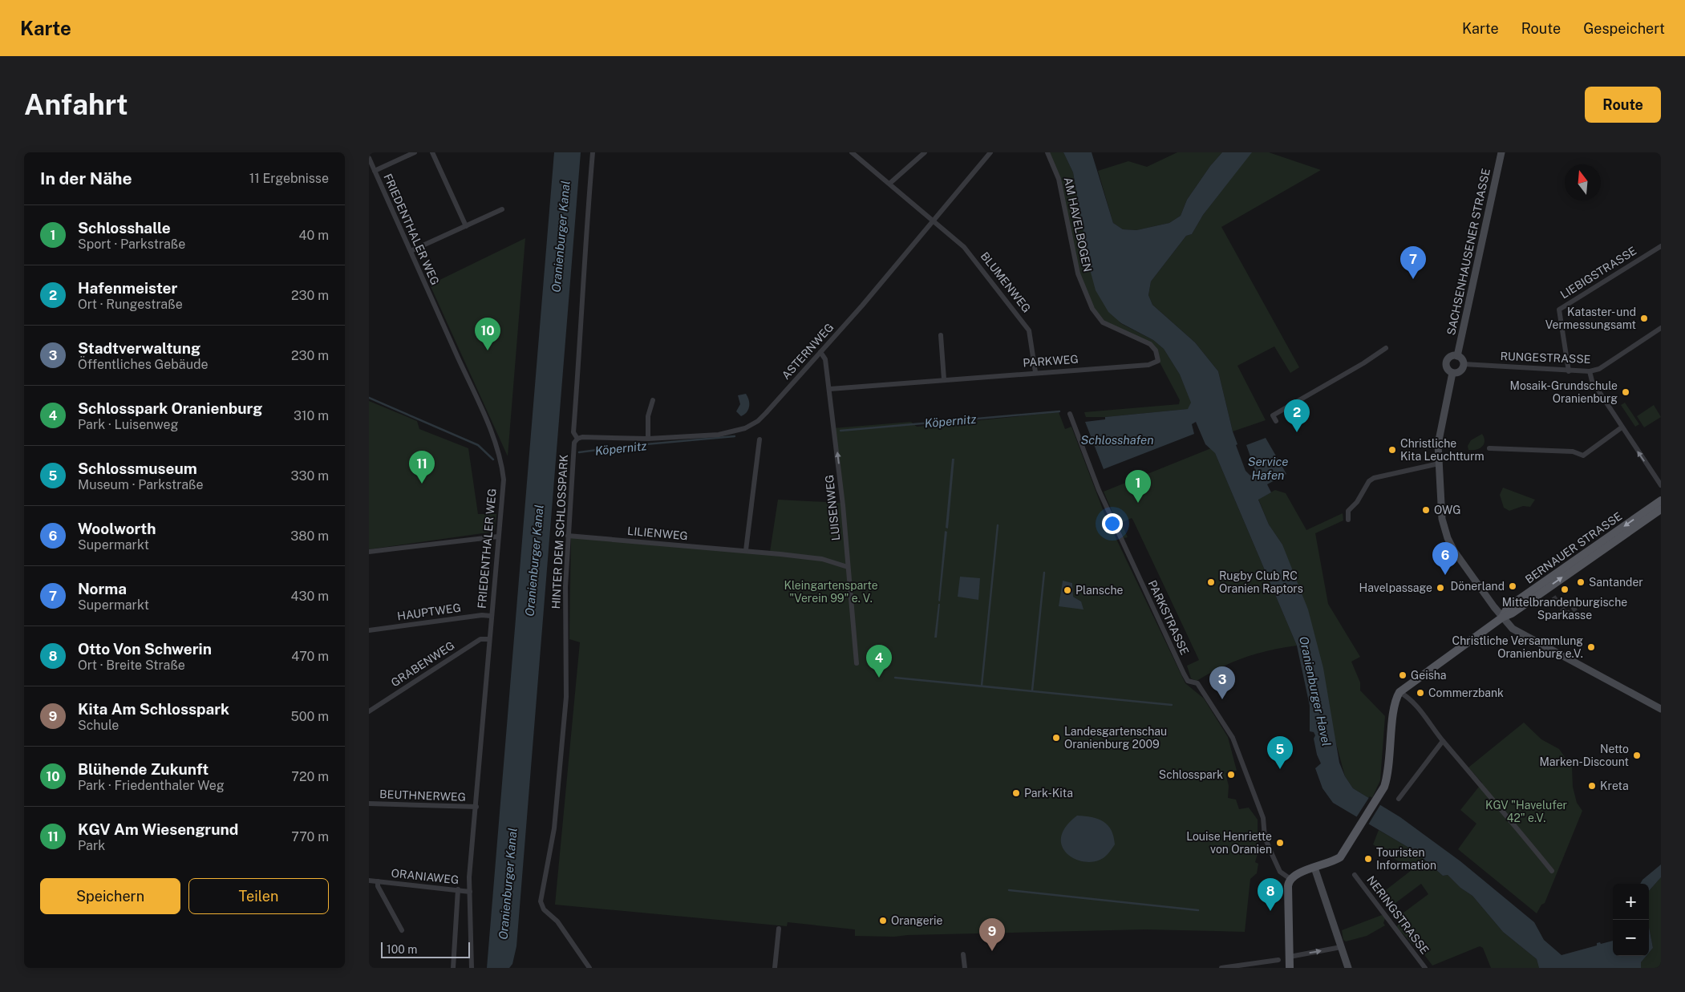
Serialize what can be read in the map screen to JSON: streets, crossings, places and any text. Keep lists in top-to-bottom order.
{
  "streets": {
    "main road": ["SACHSENHAUSENER STRASSE", "BERNAUER STRASSE"],
    "street": [
      "AM HAVELBOGEN",
      "FRIEDENTHALER WEG",
      "LIEBIGSTRASSE",
      "BLUMENWEG",
      "ASTERNWEG",
      "RUNGESTRASSE",
      "PARKWEG",
      "LUISENWEG",
      "HINTER DEM SCHLOSSPARK",
      "LILIENWEG",
      "HAUPTWEG",
      "PARKSTRASSE",
      "GRABENWEG",
      "BEUTHNERWEG",
      "ORANIAWEG",
      "NERINGSTRASSE"
    ]
  },
  "crossings": [
    ["AM HAVELBOGEN", "PARKWEG"],
    ["FRIEDENTHALER WEG", "HAUPTWEG"],
    ["FRIEDENTHALER WEG", "GRABENWEG"],
    ["FRIEDENTHALER WEG", "BEUTHNERWEG"],
    ["FRIEDENTHALER WEG", "ORANIAWEG"],
    ["SACHSENHAUSENER STRASSE", "RUNGESTRASSE"],
    ["LIEBIGSTRASSE", "RUNGESTRASSE"],
    ["BLUMENWEG", "ASTERNWEG"],
    ["BLUMENWEG", "PARKWEG"],
    ["ASTERNWEG", "LUISENWEG"],
    ["ASTERNWEG", "HINTER DEM SCHLOSSPARK"],
    ["PARKWEG", "LUISENWEG"],
    ["LUISENWEG", "LILIENWEG"],
    ["HINTER DEM SCHLOSSPARK", "LILIENWEG"]
  ],
  "one_way": ["LUISENWEG"],
  "water": [
    "Oranienburger Kanal",
    "Köpernitz",
    "Schlosshafen",
    "Service Hafen",
    "Oranienburger Havel"
  ],
  "parks": ["Kleingartensparte \"Verein 99\" e. V.", "KGV \"Havelufer 42\" e.V."],
  "places": [
    "Kataster- und Vermessungsamt",
    "Mosaik-Grundschule Oranienburg",
    "Christliche Kita Leuchtturm",
    "OWG",
    "Rugby Club RC Oranien Raptors",
    "Santander",
    "Dönerland",
    "Havelpassage",
    "Mittelbrandenburgische Sparkasse",
    "Plansche",
    "Christliche Versammlung Oranienburg e.V.",
    "Geisha",
    "Commerzbank",
    "Landesgartenschau Oranienburg 2009",
    "Netto Marken-Discount",
    "Schlosspark",
    "Kreta",
    "Park-Kita",
    "Louise Henriette von Oranien",
    "Touristen Information",
    "Orangerie"
  ],
  "scale_bar": "100 m",
  "north": "top",
  "page": {
    "header": "Karte",
    "nav": ["Karte", "Route", "Gespeichert"],
    "buttons": [
      "Route",
      ["Speichern", "Teilen"]
    ],
    "title": "Anfahrt",
    "heading": ["In der Nähe", "11 Ergebnisse"],
    "list": [
      {
        "mark": "1",
        "name": "Schlosshalle",
        "note": "Sport · Parkstraße",
        "value": "40 m"
      },
      {
        "mark": "2",
        "name": "Hafenmeister",
        "note": "Ort · Rungestraße",
        "value": "230 m"
      },
      {
        "mark": "3",
        "name": "Stadtverwaltung",
        "note": "Öffentliches Gebäude",
        "value": "230 m"
      },
      {
        "mark": "4",
        "name": "Schlosspark Oranienburg",
        "note": "Park · Luisenweg",
        "value": "310 m"
      },
      {
        "mark": "5",
        "name": "Schlossmuseum",
        "note": "Museum · Parkstraße",
        "value": "330 m"
      },
      {
        "mark": "6",
        "name": "Woolworth",
        "note": "Supermarkt",
        "value": "380 m"
      },
      {
        "mark": "7",
        "name": "Norma",
        "note": "Supermarkt",
        "value": "430 m"
      },
      {
        "mark": "8",
        "name": "Otto Von Schwerin",
        "note": "Ort · Breite Straße",
        "value": "470 m"
      },
      {
        "mark": "9",
        "name": "Kita Am Schlosspark",
        "note": "Schule",
        "value": "500 m"
      },
      {
        "mark": "10",
        "name": "Blühende Zukunft",
        "note": "Park · Friedenthaler Weg",
        "value": "720 m"
      },
      {
        "mark": "11",
        "name": "KGV Am Wiesengrund",
        "note": "Park",
        "value": "770 m"
      }
    ],
    "pins": [
      "7",
      "10",
      "2",
      "11",
      "1",
      "6",
      "4",
      "3",
      "5",
      "8",
      "9"
    ],
    "map_buttons": ["+", "−"],
    "scale": "100 m"
  }
}
